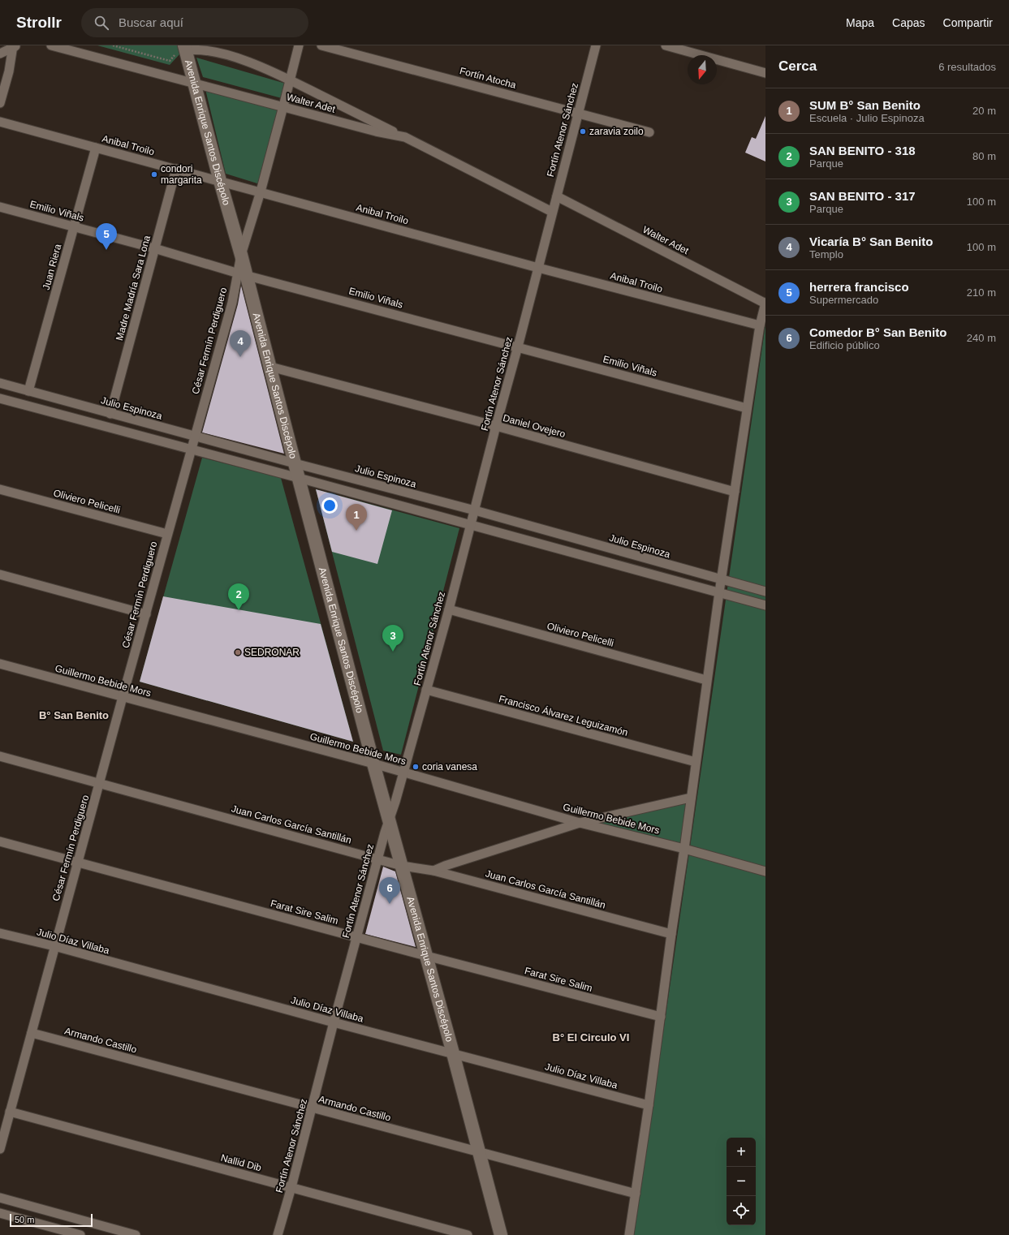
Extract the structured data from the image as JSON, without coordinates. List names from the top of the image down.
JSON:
{
  "streets": {
    "main road": ["Avenida Enrique Santos Discépolo"],
    "street": [
      "Fortín Atocha",
      "Walter Adet",
      "Fortín Atenor Sánchez",
      "Anibal Troilo",
      "Emilio Viñals",
      "Juan Riera",
      "Madre Madría Sara Lona",
      "César Fermín Perdiguero",
      "Julio Espinoza",
      "Daniel Ovejero",
      "Oliviero Pelicelli",
      "Guillermo Bebide Mors",
      "Francisco Álvarez Leguizamón",
      "Juan Carlos García Santillán",
      "Farat Sire Salim",
      "Julio Díaz Villaba",
      "Armando Castillo",
      "Nallid Dib"
    ]
  },
  "crossings": [
    ["Fortín Atocha", "Fortín Atenor Sánchez"],
    ["Walter Adet", "Fortín Atenor Sánchez"],
    ["Walter Adet", "Avenida Enrique Santos Discépolo"],
    ["Fortín Atenor Sánchez", "Avenida Enrique Santos Discépolo"],
    ["Fortín Atenor Sánchez", "Anibal Troilo"],
    ["Fortín Atenor Sánchez", "Emilio Viñals"],
    ["Fortín Atenor Sánchez", "Julio Espinoza"],
    ["Fortín Atenor Sánchez", "Daniel Ovejero"],
    ["Fortín Atenor Sánchez", "Oliviero Pelicelli"],
    ["Fortín Atenor Sánchez", "Guillermo Bebide Mors"],
    ["Fortín Atenor Sánchez", "Francisco Álvarez Leguizamón"],
    ["Fortín Atenor Sánchez", "Juan Carlos García Santillán"],
    ["Fortín Atenor Sánchez", "Farat Sire Salim"],
    ["Fortín Atenor Sánchez", "Julio Díaz Villaba"],
    ["Fortín Atenor Sánchez", "Armando Castillo"],
    ["Fortín Atenor Sánchez", "Nallid Dib"],
    ["Avenida Enrique Santos Discépolo", "Anibal Troilo"],
    ["Avenida Enrique Santos Discépolo", "Emilio Viñals"],
    ["Avenida Enrique Santos Discépolo", "César Fermín Perdiguero"],
    ["Avenida Enrique Santos Discépolo", "Julio Espinoza"],
    ["Avenida Enrique Santos Discépolo", "Daniel Ovejero"],
    ["Avenida Enrique Santos Discépolo", "Guillermo Bebide Mors"],
    ["Avenida Enrique Santos Discépolo", "Juan Carlos García Santillán"],
    ["Avenida Enrique Santos Discépolo", "Farat Sire Salim"],
    ["Avenida Enrique Santos Discépolo", "Julio Díaz Villaba"],
    ["Avenida Enrique Santos Discépolo", "Armando Castillo"],
    ["Anibal Troilo", "Juan Riera"],
    ["Anibal Troilo", "Madre Madría Sara Lona"],
    ["Emilio Viñals", "Juan Riera"],
    ["Emilio Viñals", "Madre Madría Sara Lona"],
    ["Emilio Viñals", "César Fermín Perdiguero"],
    ["Juan Riera", "Julio Espinoza"],
    ["Madre Madría Sara Lona", "Julio Espinoza"],
    ["César Fermín Perdiguero", "Julio Espinoza"],
    ["César Fermín Perdiguero", "Oliviero Pelicelli"],
    ["César Fermín Perdiguero", "Guillermo Bebide Mors"],
    ["César Fermín Perdiguero", "Juan Carlos García Santillán"],
    ["César Fermín Perdiguero", "Farat Sire Salim"],
    ["César Fermín Perdiguero", "Julio Díaz Villaba"],
    ["César Fermín Perdiguero", "Armando Castillo"],
    ["César Fermín Perdiguero", "Nallid Dib"]
  ],
  "districts": ["B° San Benito", "B° El Circulo VI"],
  "places": [
    "zaravia zoilo",
    "condori margarita",
    "SEDRONAR",
    "coria vanesa"
  ],
  "scale_bar": "50 m",
  "north": "bottom",
  "page": {
    "header": "Strollr",
    "search": "Buscar aquí",
    "nav": ["Mapa", "Capas", "Compartir"],
    "heading": ["Cerca", "6 resultados"],
    "list": [
      {
        "mark": "1",
        "name": "SUM B° San Benito",
        "note": "Escuela · Julio Espinoza",
        "value": "20 m"
      },
      {
        "mark": "2",
        "name": "SAN BENITO - 318",
        "note": "Parque",
        "value": "80 m"
      },
      {
        "mark": "3",
        "name": "SAN BENITO - 317",
        "note": "Parque",
        "value": "100 m"
      },
      {
        "mark": "4",
        "name": "Vicaría B° San Benito",
        "note": "Templo",
        "value": "100 m"
      },
      {
        "mark": "5",
        "name": "herrera francisco",
        "note": "Supermercado",
        "value": "210 m"
      },
      {
        "mark": "6",
        "name": "Comedor B° San Benito",
        "note": "Edificio público",
        "value": "240 m"
      }
    ],
    "pins": [
      "5",
      "4",
      "1",
      "2",
      "3",
      "6"
    ],
    "map_buttons": ["+", "−"],
    "scale": "50 m"
  }
}
